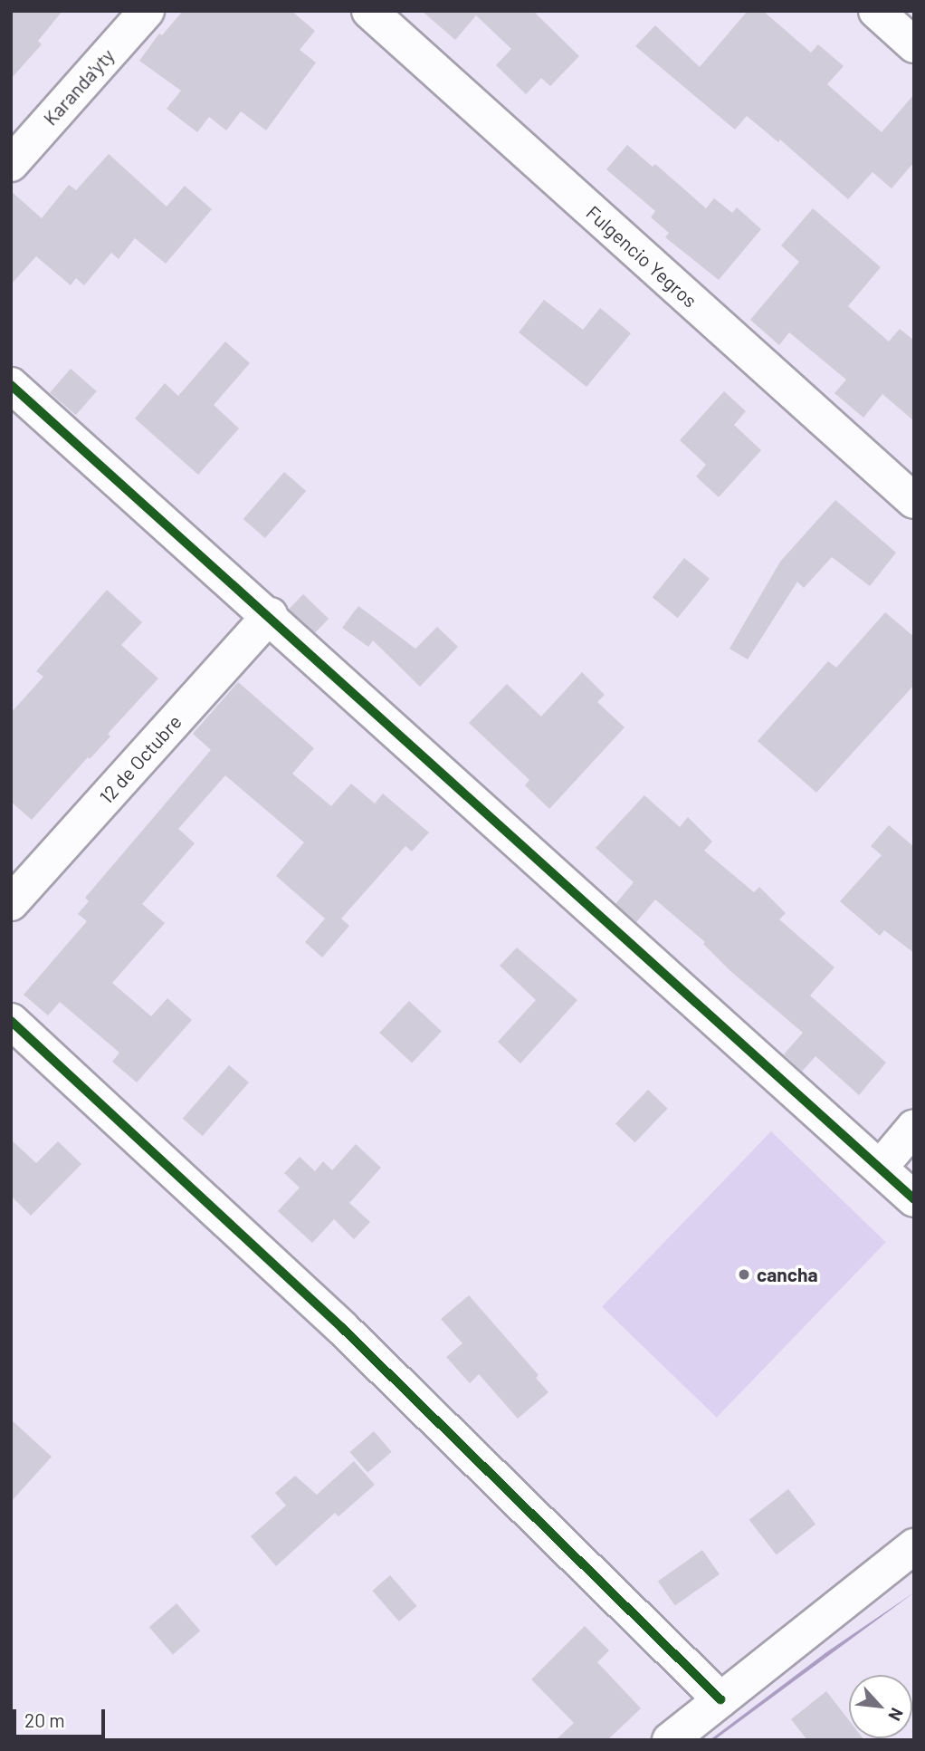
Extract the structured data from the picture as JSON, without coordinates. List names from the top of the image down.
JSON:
{
  "streets": {
    "street": ["Karanda'yty", "Fulgencio Yegros", "12 de Octubre"]
  },
  "places": ["cancha"],
  "scale_bar": "20 m",
  "north": "bottom right"
}
